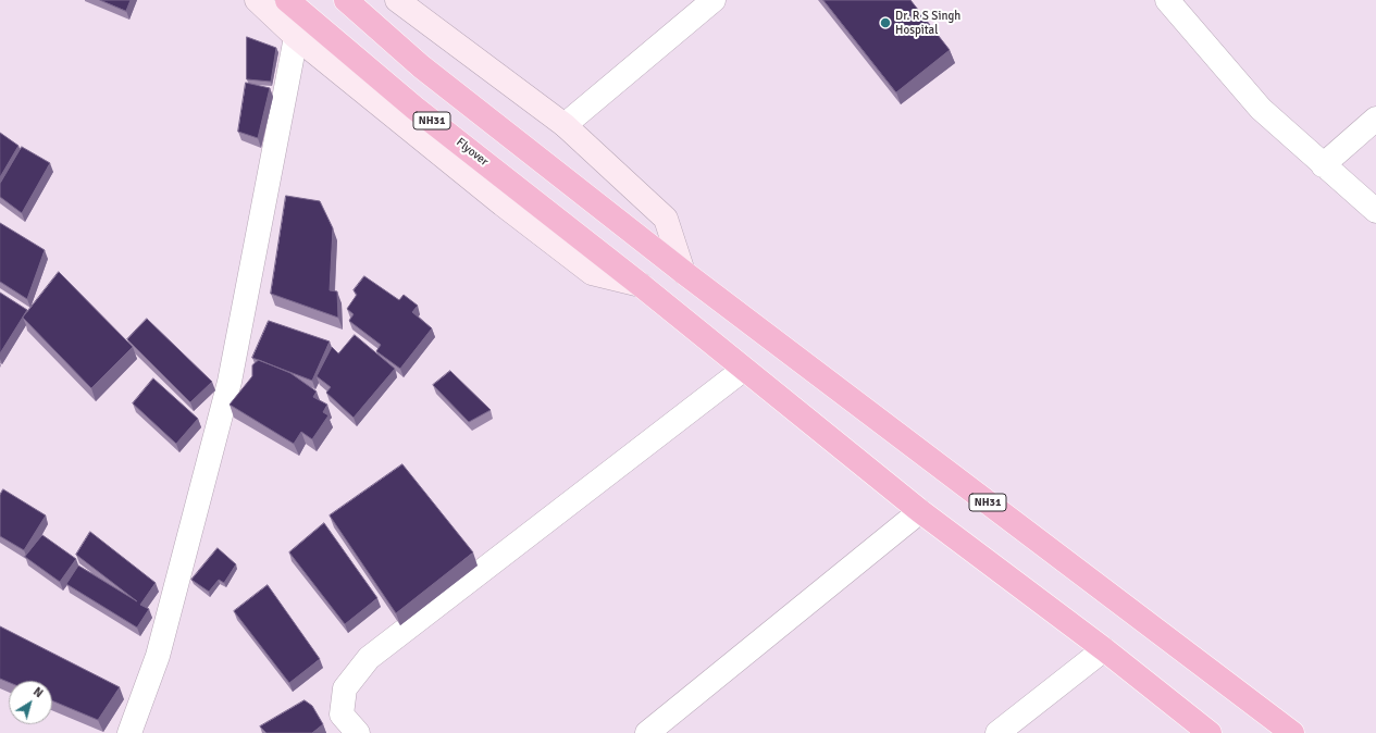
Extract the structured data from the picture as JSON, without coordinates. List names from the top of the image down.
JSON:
{
  "streets": {
    "highway": ["NH31", "Flyover"]
  },
  "crossings": [
    ["NH31", "Flyover"]
  ],
  "places": ["Dr. R S Singh Hospital"],
  "north": "top right"
}
